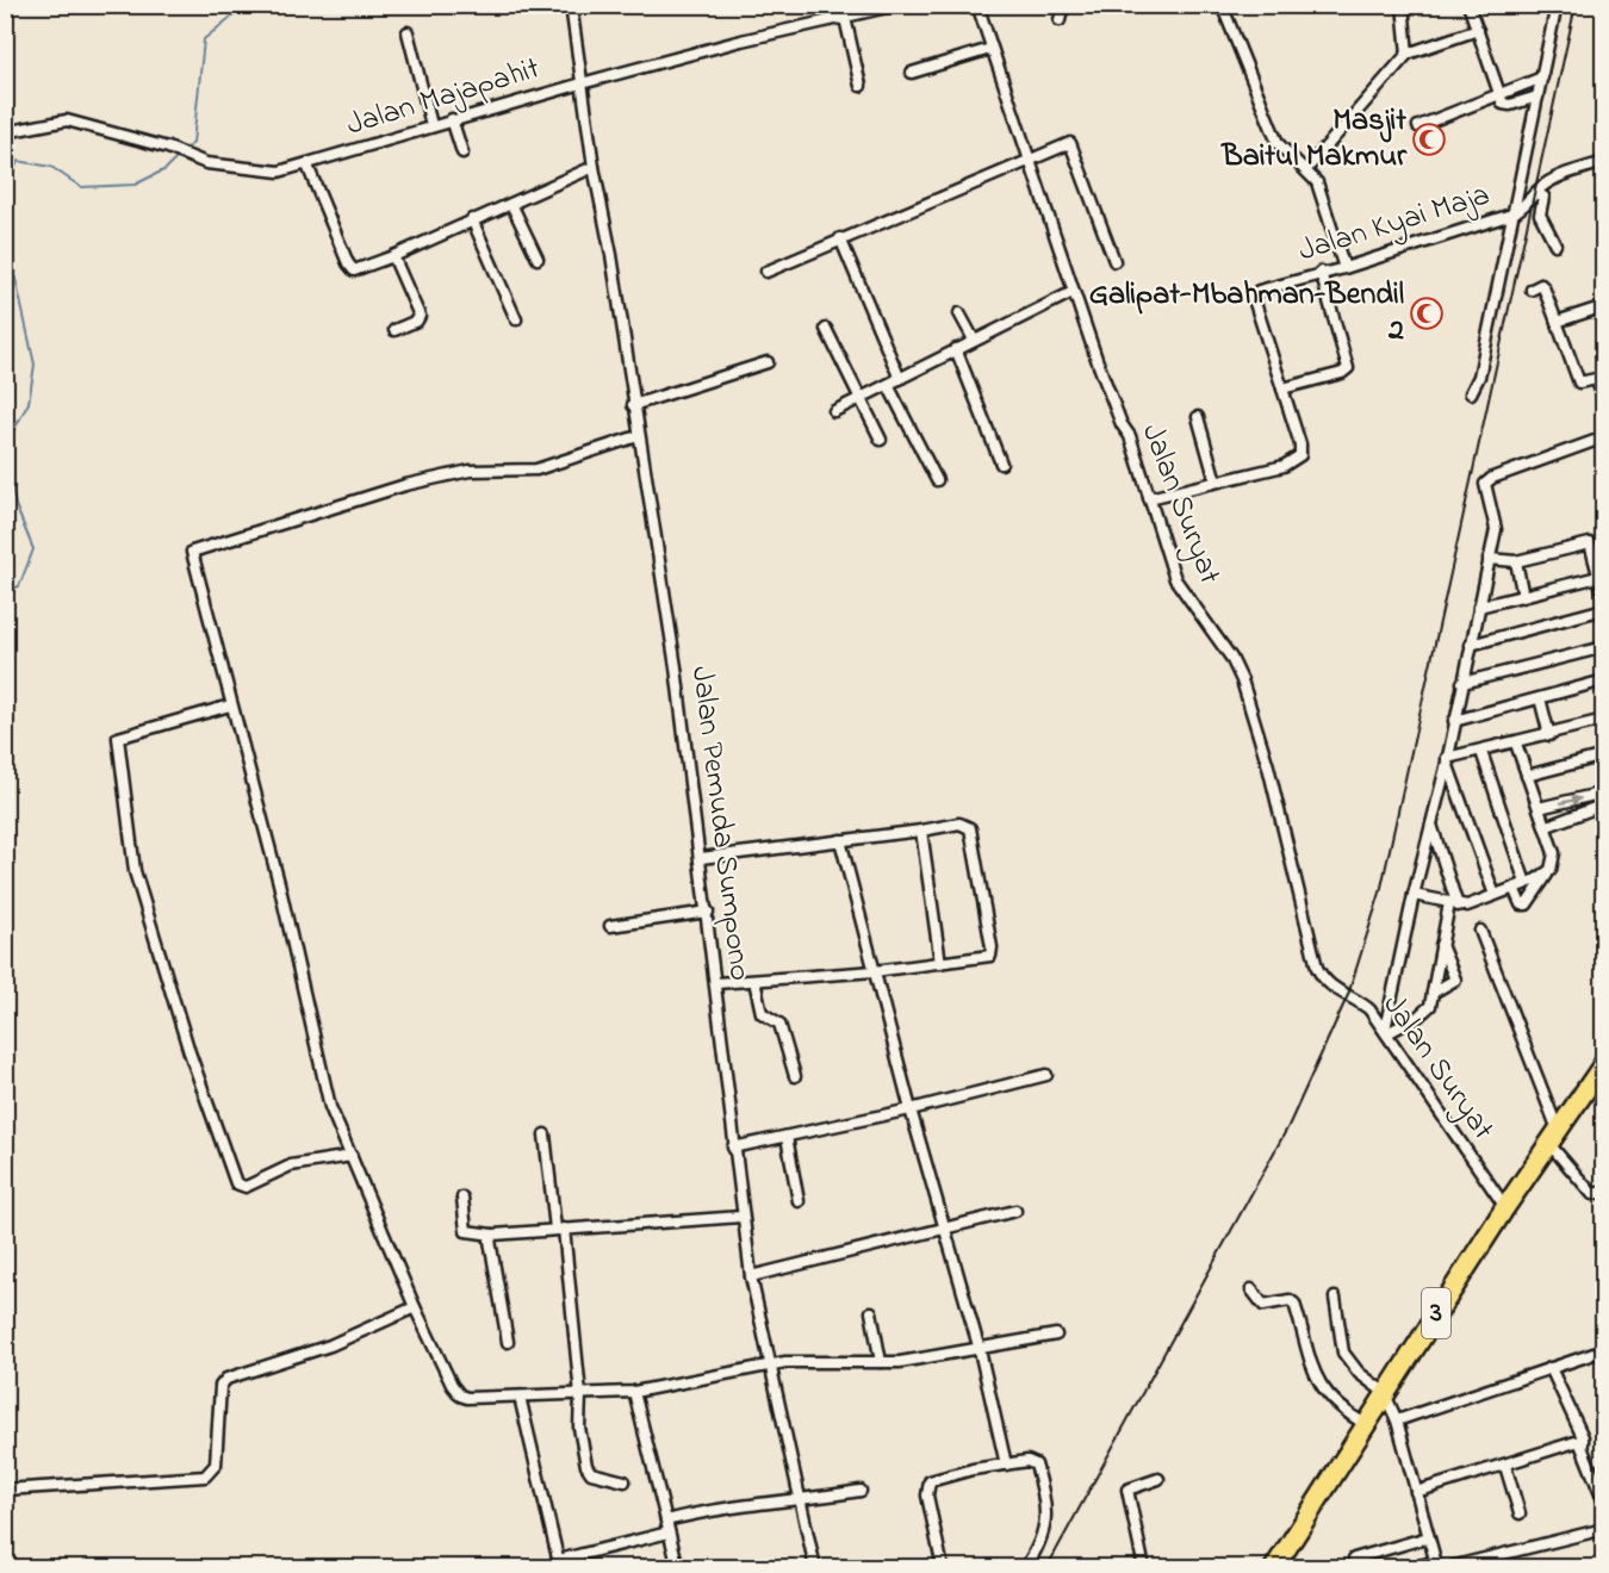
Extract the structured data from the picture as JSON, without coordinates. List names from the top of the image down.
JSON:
{
  "streets": {
    "highway": ["3"],
    "street": [
      "Jalan Majapahit",
      "Jalan Kyai Maja",
      "Jalan Suryat",
      "Jalan Pemuda Sumpono"
    ]
  },
  "crossings": [
    ["Jalan Majapahit", "Jalan Pemuda Sumpono"],
    ["Jalan Kyai Maja", "Jalan Suryat"],
    ["Jalan Suryat", "3"]
  ],
  "places": {
    "mosque": ["Masjit Baitul Makmur", "Galipat-Mbahman-Bendil 2"]
  }
}
